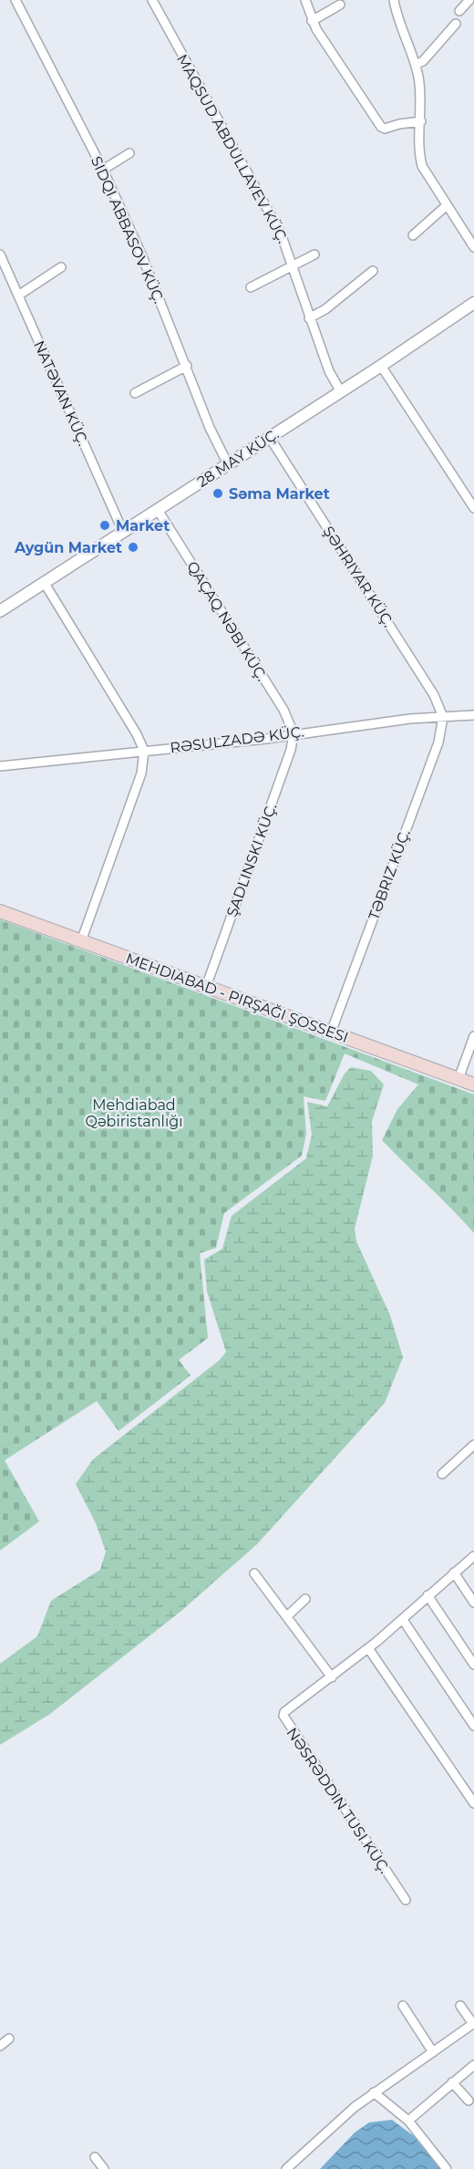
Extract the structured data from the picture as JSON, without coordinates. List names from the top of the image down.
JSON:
{
  "streets": {
    "street": [
      "MAQSUD ABDULLAYEV KÜÇ.",
      "SIDQI ABBASOV KÜÇ.",
      "NATƏVAN KÜÇ.",
      "28 MAY KÜÇ.",
      "ŞƏHRIYAR KÜÇ.",
      "QAÇAQ NƏBI KÜÇ.",
      "RƏSULZADƏ KÜÇ.",
      "ŞADLINSKI KÜÇ.",
      "TƏBRIZ KÜÇ.",
      "NƏSRƏDDIN TUSI KÜÇ."
    ]
  },
  "crossings": [
    ["MAQSUD ABDULLAYEV KÜÇ.", "28 MAY KÜÇ."],
    ["SIDQI ABBASOV KÜÇ.", "28 MAY KÜÇ."],
    ["NATƏVAN KÜÇ.", "28 MAY KÜÇ."],
    ["28 MAY KÜÇ.", "ŞƏHRIYAR KÜÇ."],
    ["28 MAY KÜÇ.", "QAÇAQ NƏBI KÜÇ."],
    ["ŞƏHRIYAR KÜÇ.", "RƏSULZADƏ KÜÇ."],
    ["ŞƏHRIYAR KÜÇ.", "TƏBRIZ KÜÇ."],
    ["QAÇAQ NƏBI KÜÇ.", "RƏSULZADƏ KÜÇ."],
    ["QAÇAQ NƏBI KÜÇ.", "ŞADLINSKI KÜÇ."],
    ["RƏSULZADƏ KÜÇ.", "ŞADLINSKI KÜÇ."],
    ["RƏSULZADƏ KÜÇ.", "TƏBRIZ KÜÇ."]
  ],
  "parks": ["Mehdiabad Qəbiristanlığı"],
  "places": ["Səma Market", "Market", "Aygün Market"]
}
